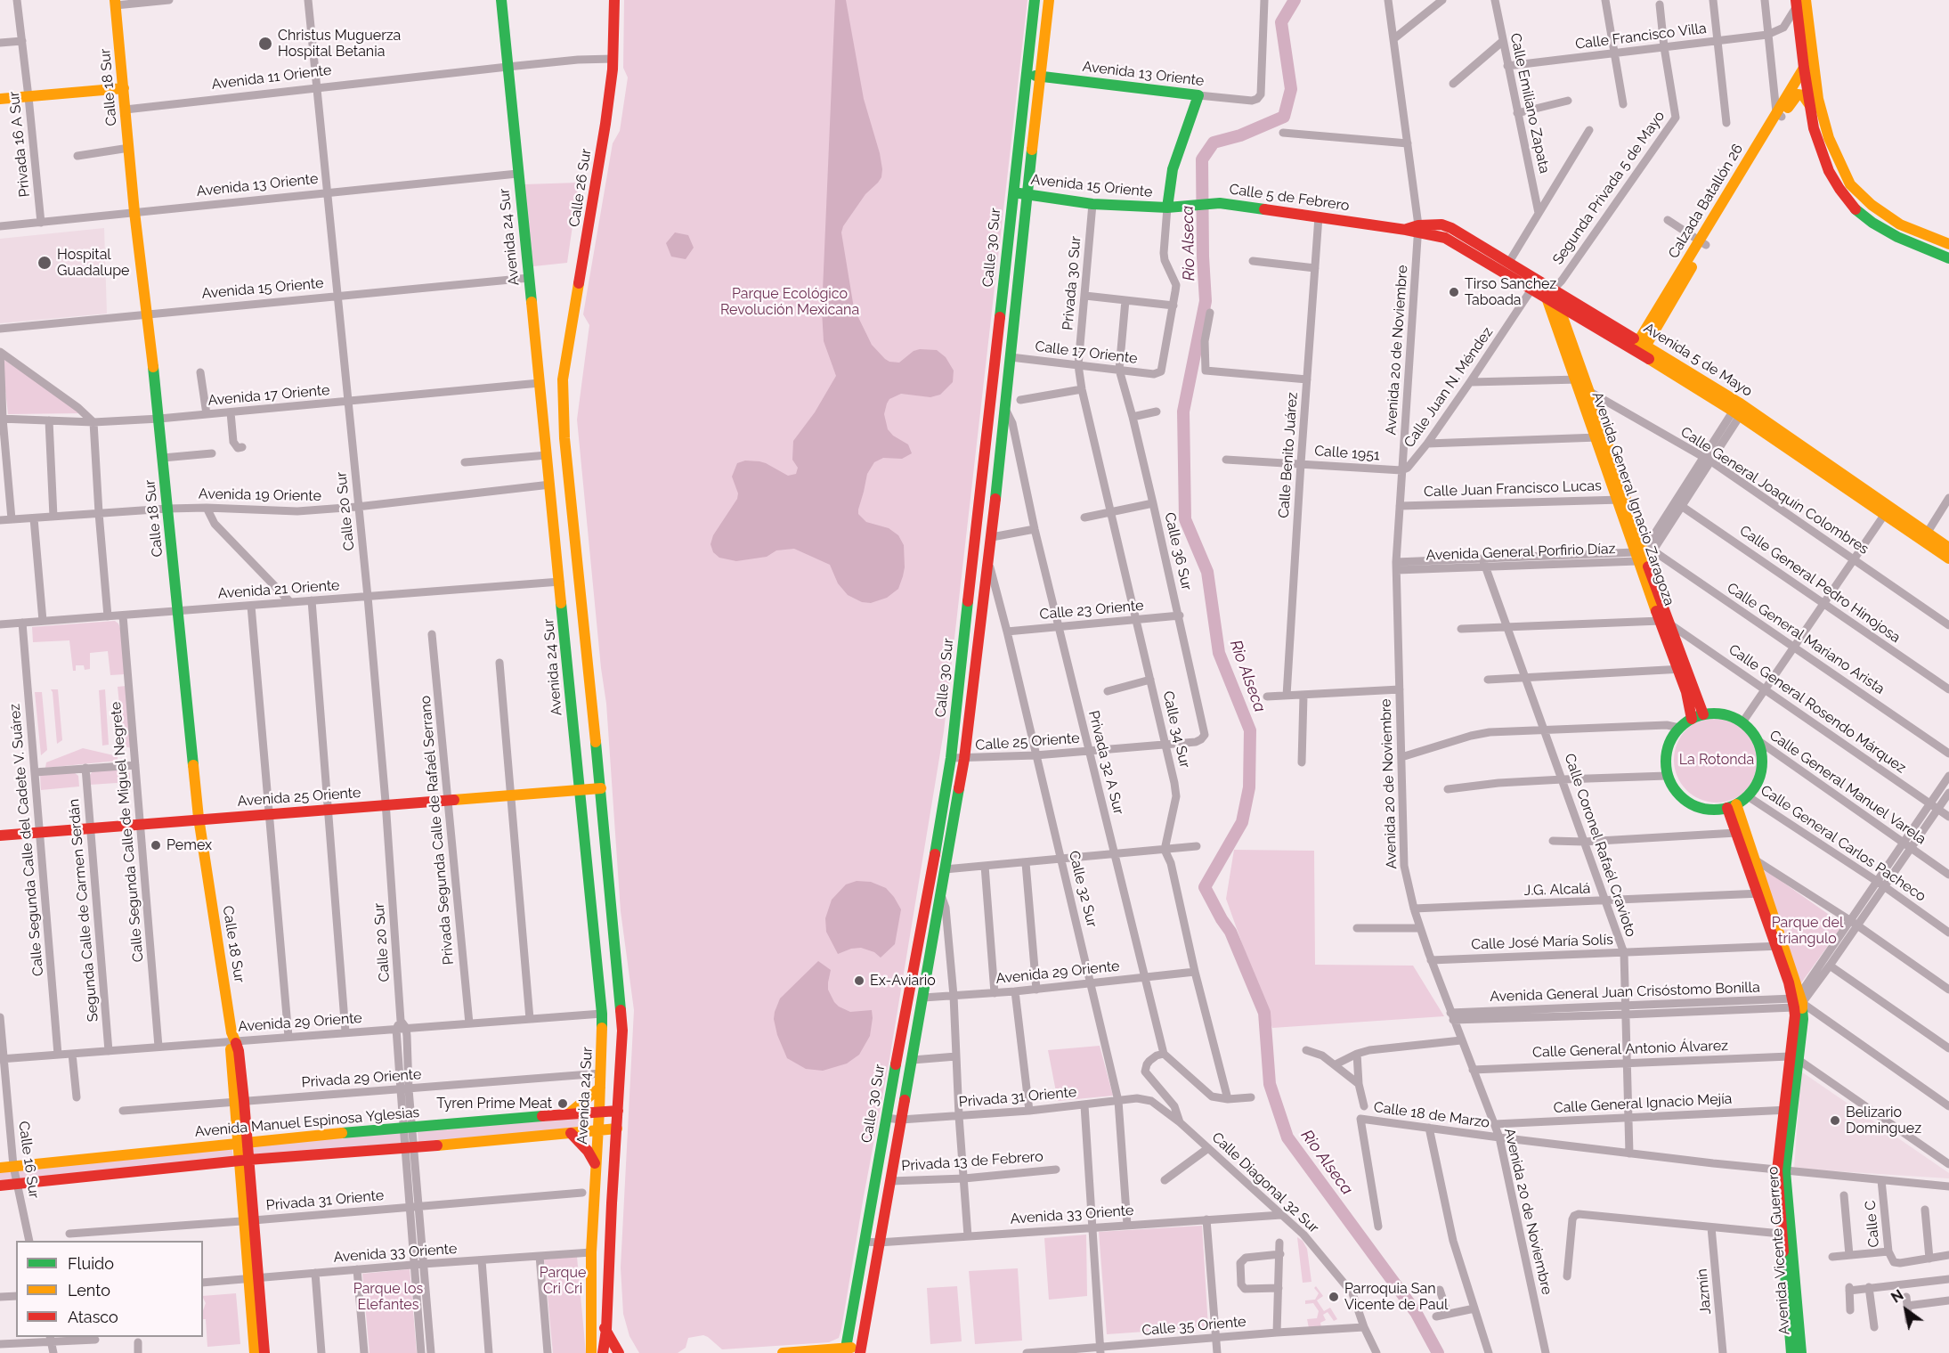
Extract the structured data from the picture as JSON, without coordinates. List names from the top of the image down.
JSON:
{
  "streets": {
    "main road": [
      "Avenida 13 Oriente",
      "Calle 18 Sur",
      "Avenida 15 Oriente",
      "Calle 26 Sur",
      "Calle 5 de Febrero",
      "Calzada Batallón 26",
      "Avenida 24 Sur",
      "Calle 30 Sur",
      "Avenida 5 de Mayo",
      "Avenida General Ignacio Zaragoza",
      "Avenida 25 Oriente",
      "Avenida Manuel Espinosa Yglesias",
      "Avenida Vicente Guerrero"
    ],
    "street": [
      "Calle Francisco Villa",
      "Avenida 11 Oriente",
      "Calle Emiliano Zapata",
      "Privada 16 A Sur",
      "Segunda Privada 5 de Mayo",
      "Privada 30 Sur",
      "Avenida 20 de Noviembre",
      "Calle 17 Oriente",
      "Calle Juan N. Méndez",
      "Avenida 17 Oriente",
      "Calle 1951",
      "Calle Benito Juárez",
      "Calle Juan Francisco Lucas",
      "Calle General Joaquín Colombres",
      "Avenida 19 Oriente",
      "Calle 20 Sur",
      "Calle 36 Sur",
      "Avenida General Porfirio Díaz",
      "Calle General Pedro Hinojosa",
      "Avenida 21 Oriente",
      "Calle 23 Oriente",
      "Calle General Mariano Arista",
      "Calle General Rosendo Márquez",
      "Calle 34 Sur",
      "Calle 25 Oriente",
      "Privada 32 A Sur",
      "Calle General Manuel Varela",
      "Privada Segunda Calle de Rafaél Serrano",
      "Calle Segunda Calle de Miguel Negrete",
      "Calle Segunda Calle del Cadete V. Suárez",
      "Calle General Carlos Pacheco",
      "Calle Coronel Rafaél Cravioto",
      "Calle 32 Sur",
      "J.G. Alcalá",
      "Segunda Calle de Carmen Serdán",
      "Calle José María Solís",
      "Avenida 29 Oriente",
      "Avenida General Juan Crisóstomo Bonilla",
      "Calle General Antonio Álvarez",
      "Privada 29 Oriente",
      "Privada 31 Oriente",
      "Calle General Ignacio Mejía",
      "Calle 18 de Marzo",
      "Calle 16 Sur",
      "Privada 13 de Febrero",
      "Calle Diagonal 32 Sur",
      "Avenida 33 Oriente",
      "Calle C",
      "Jazmín",
      "Calle 35 Oriente"
    ]
  },
  "crossings": [
    ["Calle Francisco Villa", "Calle Emiliano Zapata"],
    ["Calle Francisco Villa", "Segunda Privada 5 de Mayo"],
    ["Avenida 13 Oriente", "Calle 18 Sur"],
    ["Avenida 13 Oriente", "Privada 16 A Sur"],
    ["Avenida 13 Oriente", "Avenida 24 Sur"],
    ["Avenida 13 Oriente", "Calle 30 Sur"],
    ["Avenida 13 Oriente", "Calle 20 Sur"],
    ["Avenida 11 Oriente", "Calle 18 Sur"],
    ["Avenida 11 Oriente", "Calle 26 Sur"],
    ["Avenida 11 Oriente", "Avenida 24 Sur"],
    ["Avenida 11 Oriente", "Calle 20 Sur"],
    ["Calle 18 Sur", "Avenida 15 Oriente"],
    ["Calle 18 Sur", "Avenida 17 Oriente"],
    ["Calle 18 Sur", "Avenida 19 Oriente"],
    ["Calle 18 Sur", "Avenida 21 Oriente"],
    ["Calle 18 Sur", "Avenida 25 Oriente"],
    ["Calle 18 Sur", "Avenida 29 Oriente"],
    ["Calle 18 Sur", "Privada 29 Oriente"],
    ["Calle 18 Sur", "Privada 31 Oriente"],
    ["Calle 18 Sur", "Avenida Manuel Espinosa Yglesias"],
    ["Calle 18 Sur", "Avenida 33 Oriente"],
    ["Avenida 15 Oriente", "Calle 5 de Febrero"],
    ["Avenida 15 Oriente", "Avenida 24 Sur"],
    ["Avenida 15 Oriente", "Calle 30 Sur"],
    ["Avenida 15 Oriente", "Privada 30 Sur"],
    ["Avenida 15 Oriente", "Calle 20 Sur"],
    ["Calle 26 Sur", "Avenida 25 Oriente"],
    ["Segunda Privada 5 de Mayo", "Avenida 5 de Mayo"],
    ["Segunda Privada 5 de Mayo", "Avenida General Ignacio Zaragoza"],
    ["Calle 5 de Febrero", "Avenida 20 de Noviembre"],
    ["Calle 5 de Febrero", "Avenida 5 de Mayo"],
    ["Calle 5 de Febrero", "Calle Benito Juárez"],
    ["Calzada Batallón 26", "Avenida 5 de Mayo"],
    ["Avenida 24 Sur", "Avenida 17 Oriente"],
    ["Avenida 24 Sur", "Avenida 19 Oriente"],
    ["Avenida 24 Sur", "Avenida 21 Oriente"],
    ["Avenida 24 Sur", "Avenida 25 Oriente"],
    ["Avenida 24 Sur", "Avenida 29 Oriente"],
    ["Avenida 24 Sur", "Privada 29 Oriente"],
    ["Avenida 24 Sur", "Avenida Manuel Espinosa Yglesias"],
    ["Avenida 24 Sur", "Avenida 33 Oriente"],
    ["Calle 30 Sur", "Calle 17 Oriente"],
    ["Calle 30 Sur", "Calle 25 Oriente"],
    ["Calle 30 Sur", "Privada 32 A Sur"],
    ["Calle 30 Sur", "Calle 32 Sur"],
    ["Calle 30 Sur", "Avenida 29 Oriente"],
    ["Calle 30 Sur", "Privada 31 Oriente"],
    ["Calle 30 Sur", "Privada 13 de Febrero"],
    ["Calle 30 Sur", "Avenida 33 Oriente"],
    ["Privada 30 Sur", "Calle 17 Oriente"],
    ["Privada 30 Sur", "Calle 34 Sur"],
    ["Avenida 20 de Noviembre", "Avenida 5 de Mayo"],
    ["Avenida 20 de Noviembre", "Calle Juan N. Méndez"],
    ["Avenida 20 de Noviembre", "Calle 1951"],
    ["Avenida 20 de Noviembre", "Calle Juan Francisco Lucas"],
    ["Avenida 20 de Noviembre", "Avenida General Porfirio Díaz"],
    ["Avenida 20 de Noviembre", "J.G. Alcalá"],
    ["Avenida 20 de Noviembre", "Calle José María Solís"],
    ["Avenida 20 de Noviembre", "Avenida General Juan Crisóstomo Bonilla"],
    ["Avenida 20 de Noviembre", "Calle General Antonio Álvarez"],
    ["Avenida 20 de Noviembre", "Calle General Ignacio Mejía"],
    ["Avenida 20 de Noviembre", "Calle 18 de Marzo"],
    ["Calle 17 Oriente", "Calle 36 Sur"],
    ["Calle 17 Oriente", "Calle 34 Sur"],
    ["Avenida 5 de Mayo", "Calle Juan N. Méndez"],
    ["Avenida 5 de Mayo", "Avenida General Ignacio Zaragoza"],
    ["Calle Juan N. Méndez", "Calle 1951"],
    ["Avenida 17 Oriente", "Calle 20 Sur"],
    ["Calle 1951", "Calle Benito Juárez"],
    ["Calle Juan Francisco Lucas", "Avenida General Ignacio Zaragoza"],
    ["Calle General Joaquín Colombres", "Avenida General Ignacio Zaragoza"],
    ["Avenida 19 Oriente", "Calle 20 Sur"],
    ["Avenida General Ignacio Zaragoza", "Avenida General Porfirio Díaz"],
    ["Avenida General Ignacio Zaragoza", "Calle General Mariano Arista"],
    ["Avenida General Ignacio Zaragoza", "Calle General Rosendo Márquez"],
    ["Avenida General Ignacio Zaragoza", "Calle General Manuel Varela"],
    ["Avenida General Ignacio Zaragoza", "Calle General Carlos Pacheco"],
    ["Avenida General Ignacio Zaragoza", "Avenida Vicente Guerrero"],
    ["Calle 20 Sur", "Avenida 21 Oriente"],
    ["Calle 20 Sur", "Avenida 25 Oriente"],
    ["Calle 20 Sur", "Avenida 29 Oriente"],
    ["Calle 20 Sur", "Privada 29 Oriente"],
    ["Calle 20 Sur", "Privada 31 Oriente"],
    ["Calle 20 Sur", "Avenida Manuel Espinosa Yglesias"],
    ["Calle 20 Sur", "Avenida 33 Oriente"],
    ["Calle 36 Sur", "Calle 23 Oriente"],
    ["Calle 36 Sur", "Calle 25 Oriente"],
    ["Avenida General Porfirio Díaz", "Calle General Mariano Arista"],
    ["Avenida General Porfirio Díaz", "Calle Coronel Rafaél Cravioto"],
    ["Avenida 21 Oriente", "Calle Segunda Calle de Miguel Negrete"],
    ["Avenida 21 Oriente", "Calle Segunda Calle del Cadete V. Suárez"],
    ["Calle 23 Oriente", "Calle 34 Sur"],
    ["Calle 23 Oriente", "Privada 32 A Sur"],
    ["Calle 23 Oriente", "Calle 32 Sur"],
    ["Calle 34 Sur", "Calle 25 Oriente"],
    ["Calle 25 Oriente", "Privada 32 A Sur"],
    ["Calle 25 Oriente", "Calle 32 Sur"],
    ["Privada 32 A Sur", "Avenida 29 Oriente"],
    ["Calle General Manuel Varela", "Calle General Carlos Pacheco"],
    ["Calle General Manuel Varela", "Avenida Vicente Guerrero"],
    ["Avenida 25 Oriente", "Privada Segunda Calle de Rafaél Serrano"],
    ["Avenida 25 Oriente", "Calle Segunda Calle de Miguel Negrete"],
    ["Avenida 25 Oriente", "Calle Segunda Calle del Cadete V. Suárez"],
    ["Avenida 25 Oriente", "Segunda Calle de Carmen Serdán"],
    ["Privada Segunda Calle de Rafaél Serrano", "Avenida 29 Oriente"],
    ["Calle Segunda Calle de Miguel Negrete", "Avenida 29 Oriente"],
    ["Calle Segunda Calle del Cadete V. Suárez", "Avenida 29 Oriente"],
    ["Calle General Carlos Pacheco", "Avenida Vicente Guerrero"],
    ["Calle Coronel Rafaél Cravioto", "J.G. Alcalá"],
    ["Calle Coronel Rafaél Cravioto", "Calle José María Solís"],
    ["Calle Coronel Rafaél Cravioto", "Avenida General Juan Crisóstomo Bonilla"],
    ["Calle Coronel Rafaél Cravioto", "Calle General Antonio Álvarez"],
    ["Calle Coronel Rafaél Cravioto", "Calle General Ignacio Mejía"],
    ["Calle Coronel Rafaél Cravioto", "Calle 18 de Marzo"],
    ["Calle 32 Sur", "Avenida 29 Oriente"],
    ["Calle 32 Sur", "Privada 31 Oriente"],
    ["Calle 32 Sur", "Avenida 33 Oriente"],
    ["J.G. Alcalá", "Avenida Vicente Guerrero"],
    ["Segunda Calle de Carmen Serdán", "Avenida 29 Oriente"],
    ["Calle José María Solís", "Avenida Vicente Guerrero"],
    ["Avenida 29 Oriente", "Calle 16 Sur"],
    ["Avenida General Juan Crisóstomo Bonilla", "Avenida Vicente Guerrero"],
    ["Calle General Antonio Álvarez", "Avenida Vicente Guerrero"],
    ["Privada 31 Oriente", "Calle Diagonal 32 Sur"],
    ["Calle General Ignacio Mejía", "Avenida Vicente Guerrero"],
    ["Calle 18 de Marzo", "Calle C"],
    ["Calle 18 de Marzo", "Avenida Vicente Guerrero"],
    ["Avenida Manuel Espinosa Yglesias", "Calle 16 Sur"],
    ["Calle Diagonal 32 Sur", "Avenida 33 Oriente"],
    ["Calle Diagonal 32 Sur", "Calle 35 Oriente"]
  ],
  "water": ["Rio Alseca"],
  "parks": [
    "Parque Ecológico Revolución Mexicana",
    "La Rotonda",
    "Parque del triangulo",
    "Parque Cri Cri",
    "Parque los Elefantes"
  ],
  "places": [
    "Christus Muguerza Hospital Betania",
    "Hospital Guadalupe",
    "Tirso Sanchez Taboada",
    "Pemex",
    "Ex-Aviario",
    "Tyren Prime Meat",
    "Belizario Dominguez",
    "Parroquia San Vicente de Paul"
  ],
  "legend": ["Fluido", "Lento", "Atasco"],
  "north": "top left"
}
